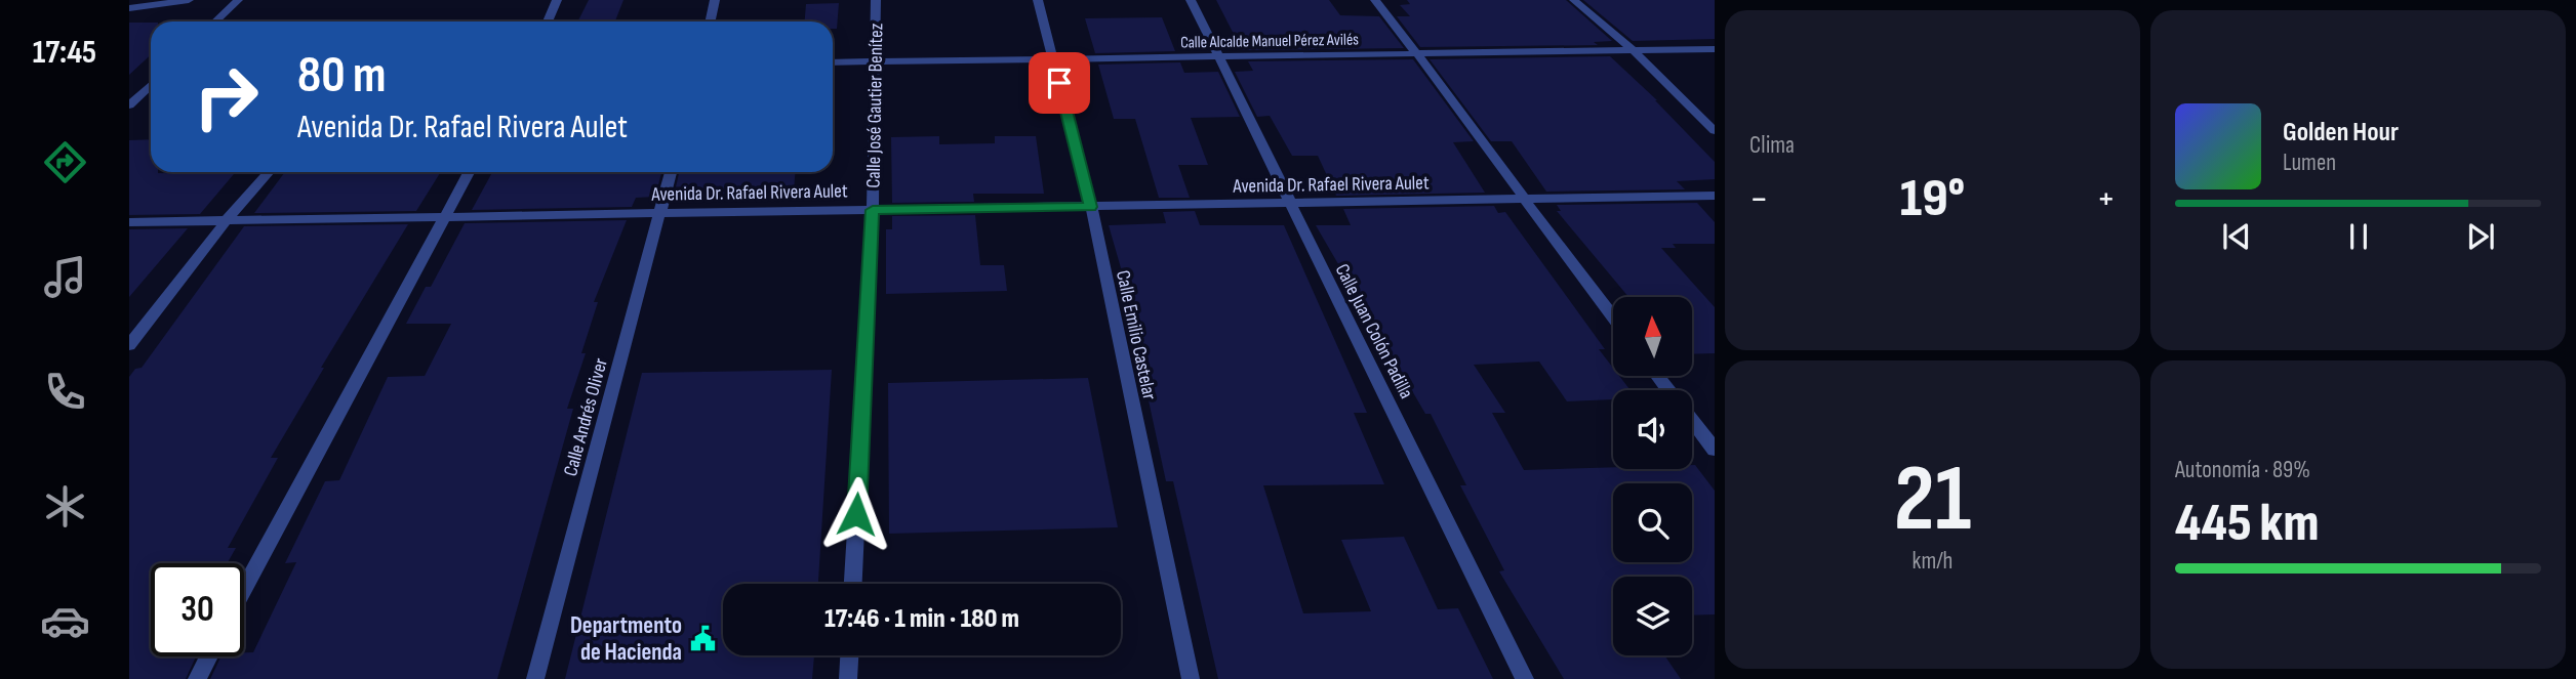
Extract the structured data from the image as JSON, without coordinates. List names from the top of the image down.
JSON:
{
  "streets": {
    "street": [
      "Calle Alcalde Manuel Pérez Avilés",
      "Calle José Gautier Benítez",
      "Avenida Dr. Rafael Rivera Aulet",
      "Calle Juan Colón Padilla",
      "Calle Emilio Castelar",
      "Calle Andrés Oliver"
    ]
  },
  "crossings": [
    ["Calle Alcalde Manuel Pérez Avilés", "Calle José Gautier Benítez"],
    ["Calle Alcalde Manuel Pérez Avilés", "Calle Juan Colón Padilla"],
    ["Calle Alcalde Manuel Pérez Avilés", "Calle Emilio Castelar"],
    ["Calle José Gautier Benítez", "Avenida Dr. Rafael Rivera Aulet"],
    ["Avenida Dr. Rafael Rivera Aulet", "Calle Juan Colón Padilla"],
    ["Avenida Dr. Rafael Rivera Aulet", "Calle Emilio Castelar"],
    ["Avenida Dr. Rafael Rivera Aulet", "Calle Andrés Oliver"]
  ],
  "places": {
    "public building": ["Departmento de Hacienda"]
  },
  "north": "top",
  "page": {
    "tabs": "17:45",
    "tile": [
      "Clima",
      ["21", "km/h"],
      ["Autonomía · 89%", "445 km"]
    ],
    "turn": ["80 m", "Avenida Dr. Rafael Rivera Aulet"],
    "song": ["Golden Hour", "Lumen"],
    "heat": ["−", "19°", "+"],
    "limit": "30",
    "trip": "17:46 · 1 min · 180 m"
  }
}
